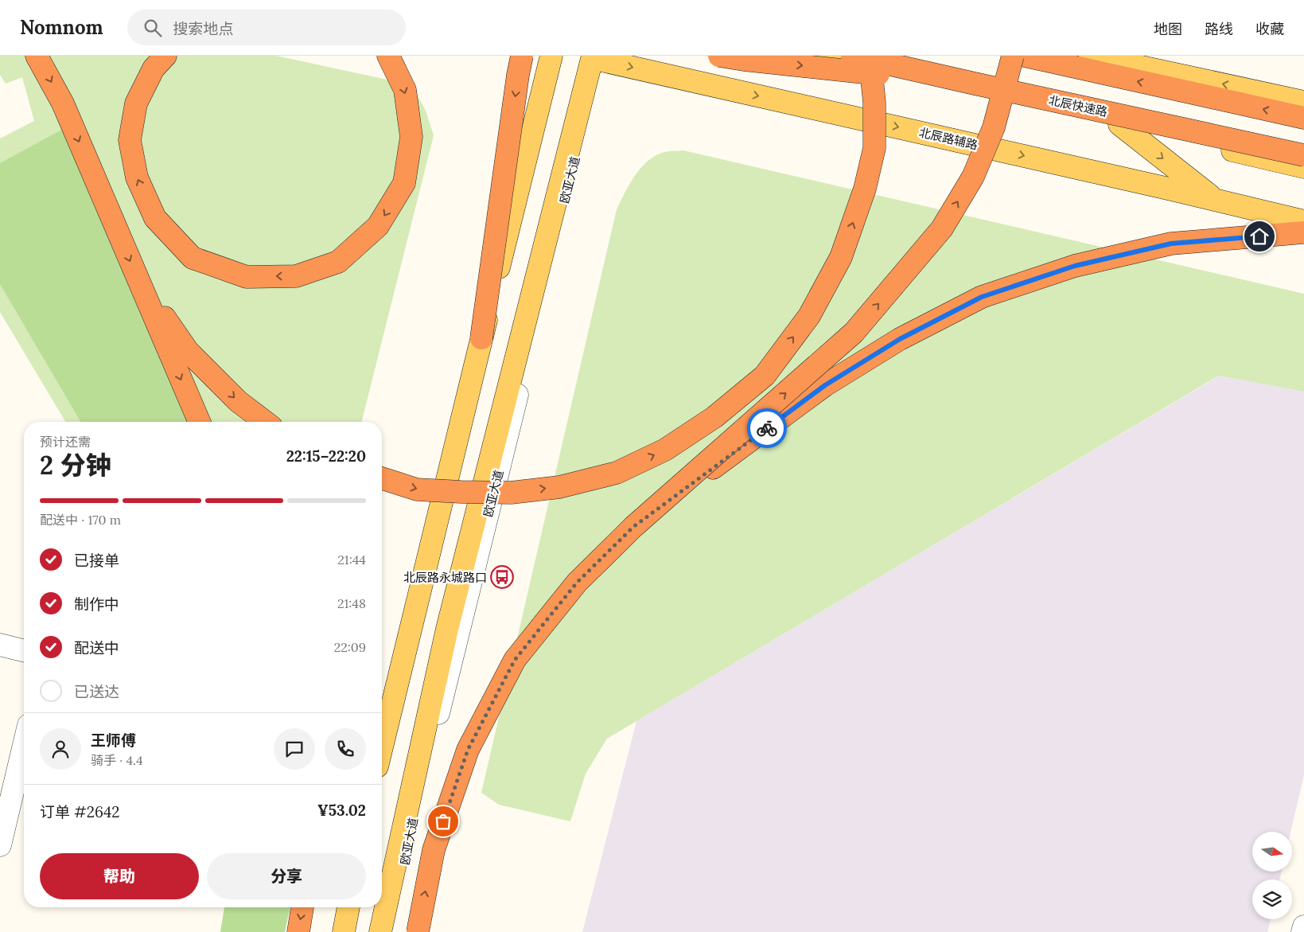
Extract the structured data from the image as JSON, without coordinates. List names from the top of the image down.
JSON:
{
  "streets": {
    "highway": ["北辰快速路"],
    "main road": ["北辰路辅路"],
    "street": ["欧亚大道"]
  },
  "crossings": [
    ["北辰路辅路", "欧亚大道"]
  ],
  "places": {
    "bus stop": ["北辰路永城路口"]
  },
  "north": "right",
  "page": {
    "header": "Nomnom",
    "search": "搜索地点",
    "nav": ["地图", "路线", "收藏"],
    "heading": ["2 分钟", "预计还需", "22:15–22:20"],
    "panel": [
      "王师傅",
      "骑手 · 4.4",
      "订单 #2642",
      "¥53.02"
    ],
    "bar": "配送中 · 170 m",
    "list": [
      ["已接单", "21:44"],
      ["制作中", "21:48"],
      ["配送中", "22:09"],
      "已送达"
    ],
    "buttons": ["帮助", "分享"]
  }
}
